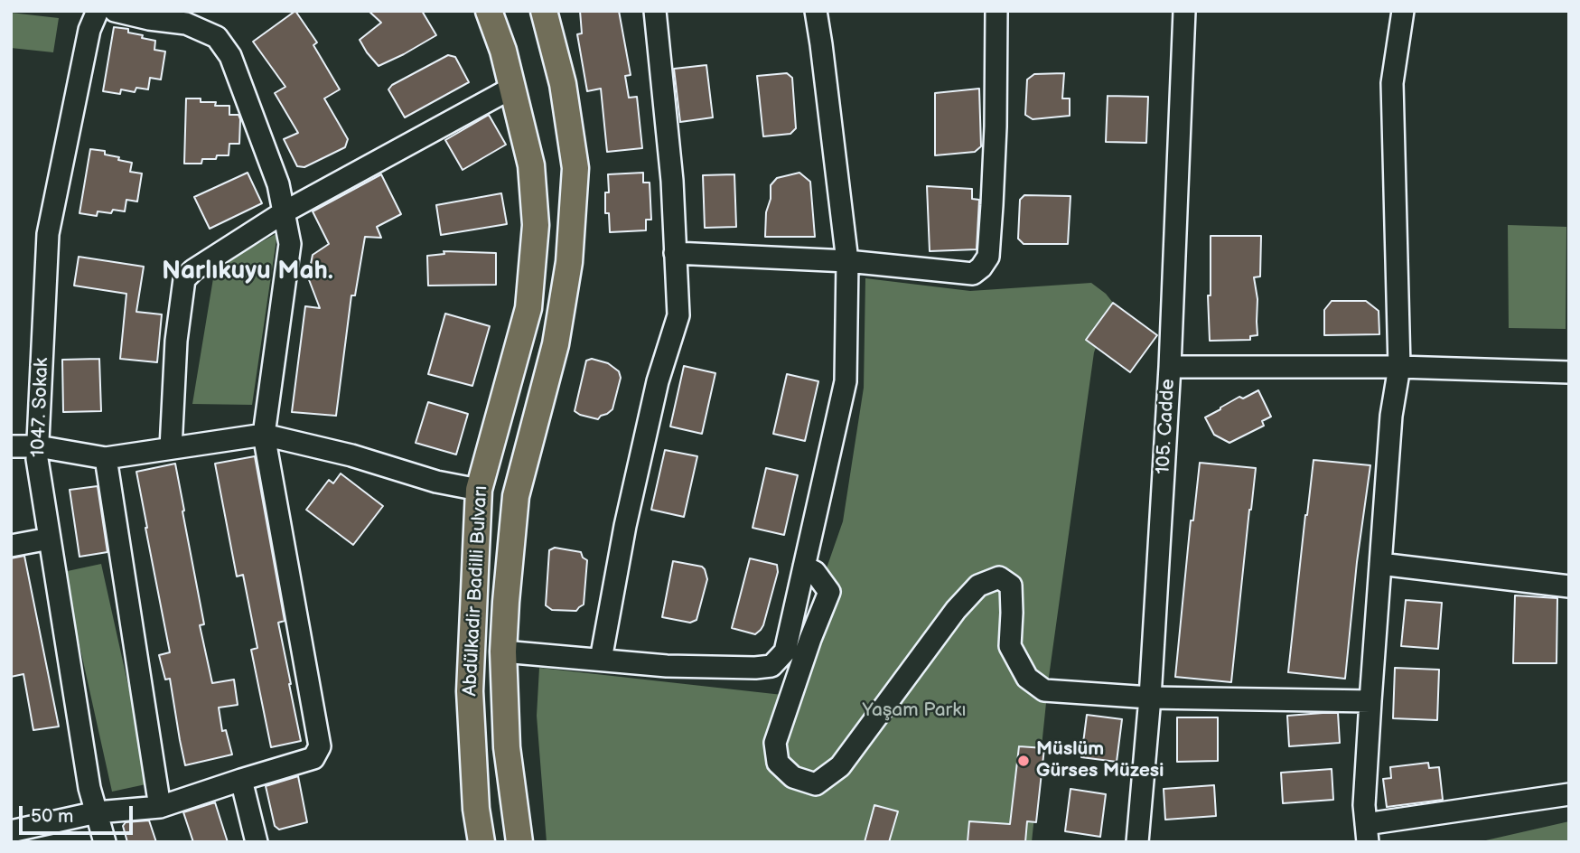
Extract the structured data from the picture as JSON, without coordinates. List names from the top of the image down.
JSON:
{
  "streets": {
    "main road": ["Abdülkadir Badilli Bulvarı"],
    "street": ["1047. Sokak", "105. Cadde"]
  },
  "districts": ["Narlıkuyu Mah."],
  "parks": ["Yaşam Parkı"],
  "places": ["Müslüm Gürses Müzesi"],
  "scale_bar": "50 m"
}
